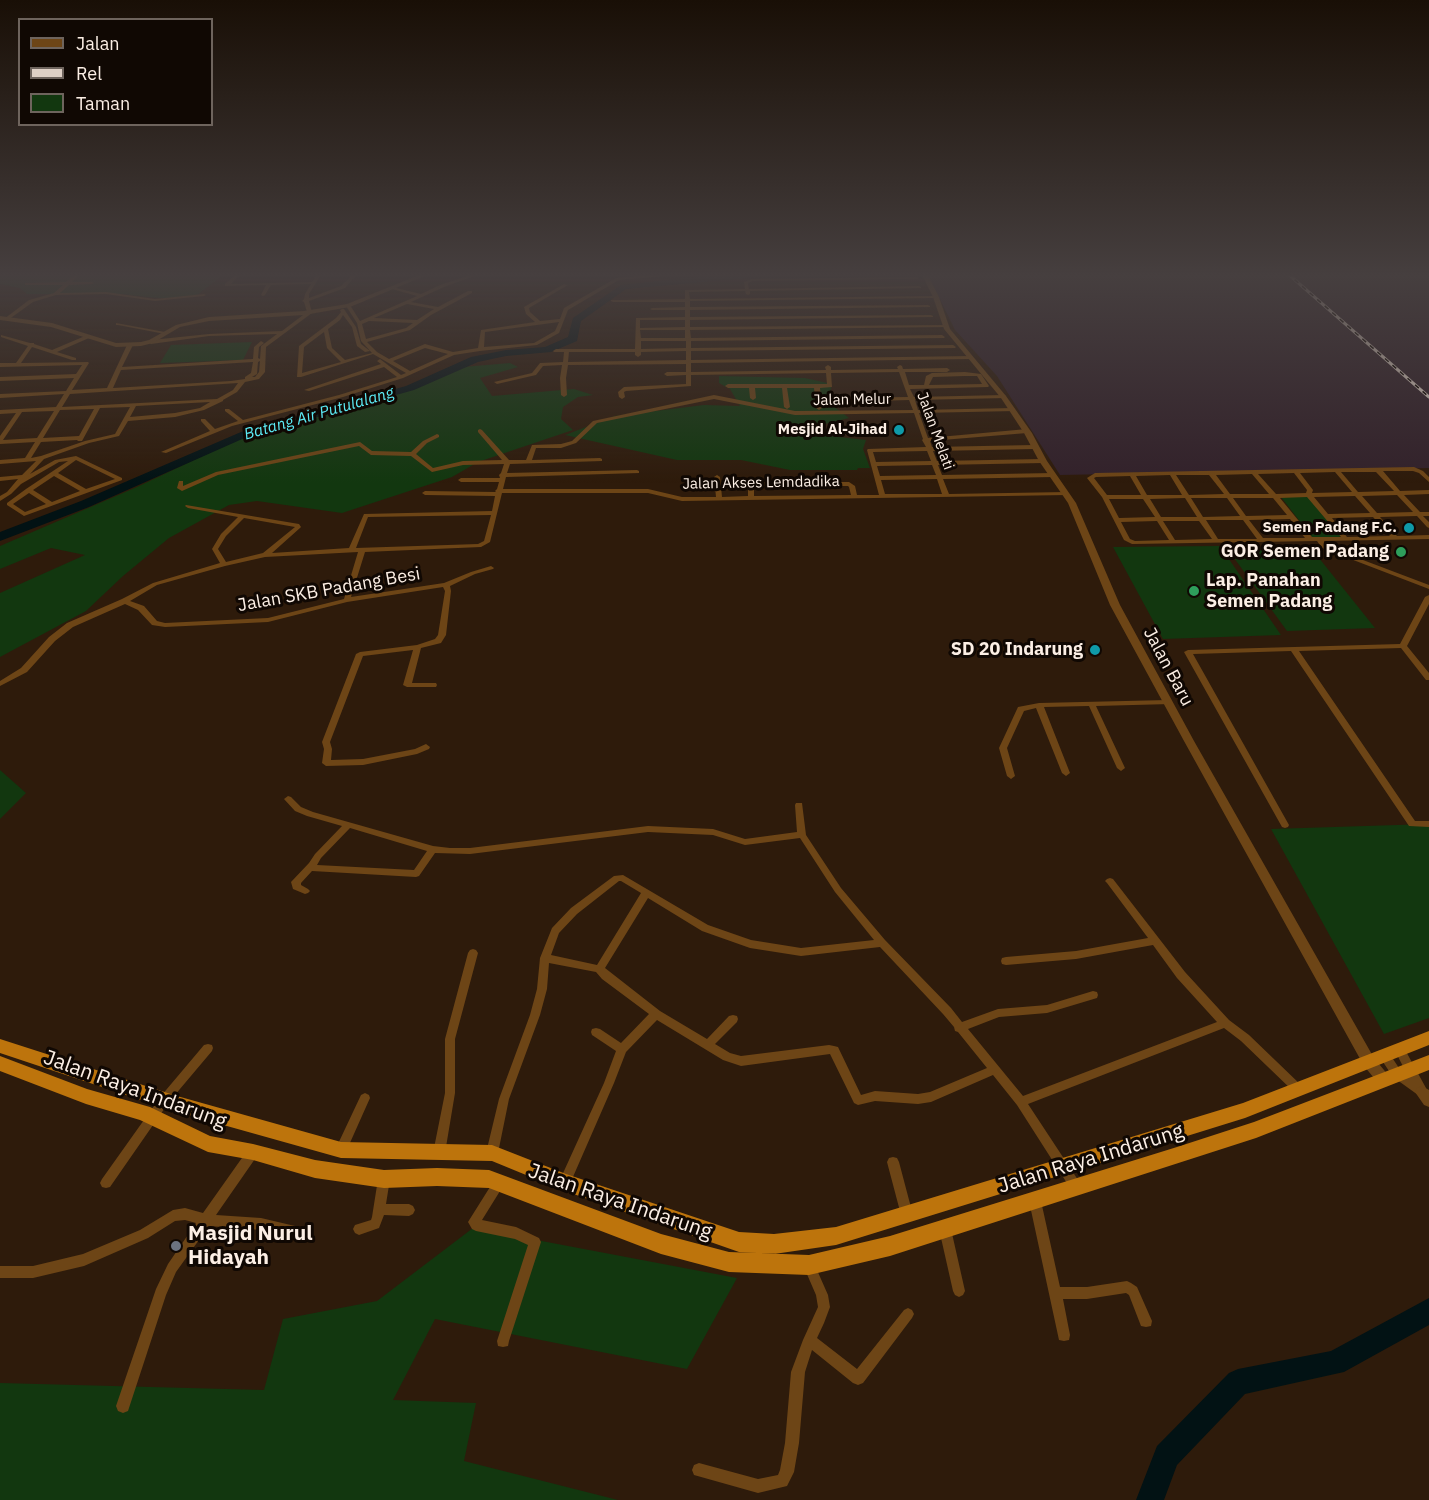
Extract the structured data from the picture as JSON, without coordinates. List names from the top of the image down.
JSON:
{
  "streets": {
    "highway": ["Jalan Raya Indarung"],
    "street": [
      "Jalan Melur",
      "Jalan Melati",
      "Jalan Akses Lemdadika",
      "Jalan SKB Padang Besi",
      "Jalan Baru"
    ]
  },
  "crossings": [
    ["Jalan Melur", "Jalan Melati"],
    ["Jalan Melur", "Jalan Baru"],
    ["Jalan Melati", "Jalan Akses Lemdadika"],
    ["Jalan Akses Lemdadika", "Jalan Baru"],
    ["Jalan Baru", "Jalan Raya Indarung"]
  ],
  "water": ["Batang Air Putulalang"],
  "places": [
    "Mesjid Al-Jihad",
    "Semen Padang F.C.",
    "GOR Semen Padang",
    "Lap. Panahan Semen Padang",
    "SD 20 Indarung",
    "Masjid Nurul Hidayah"
  ],
  "legend": ["Jalan", "Rel", "Taman"]
}
